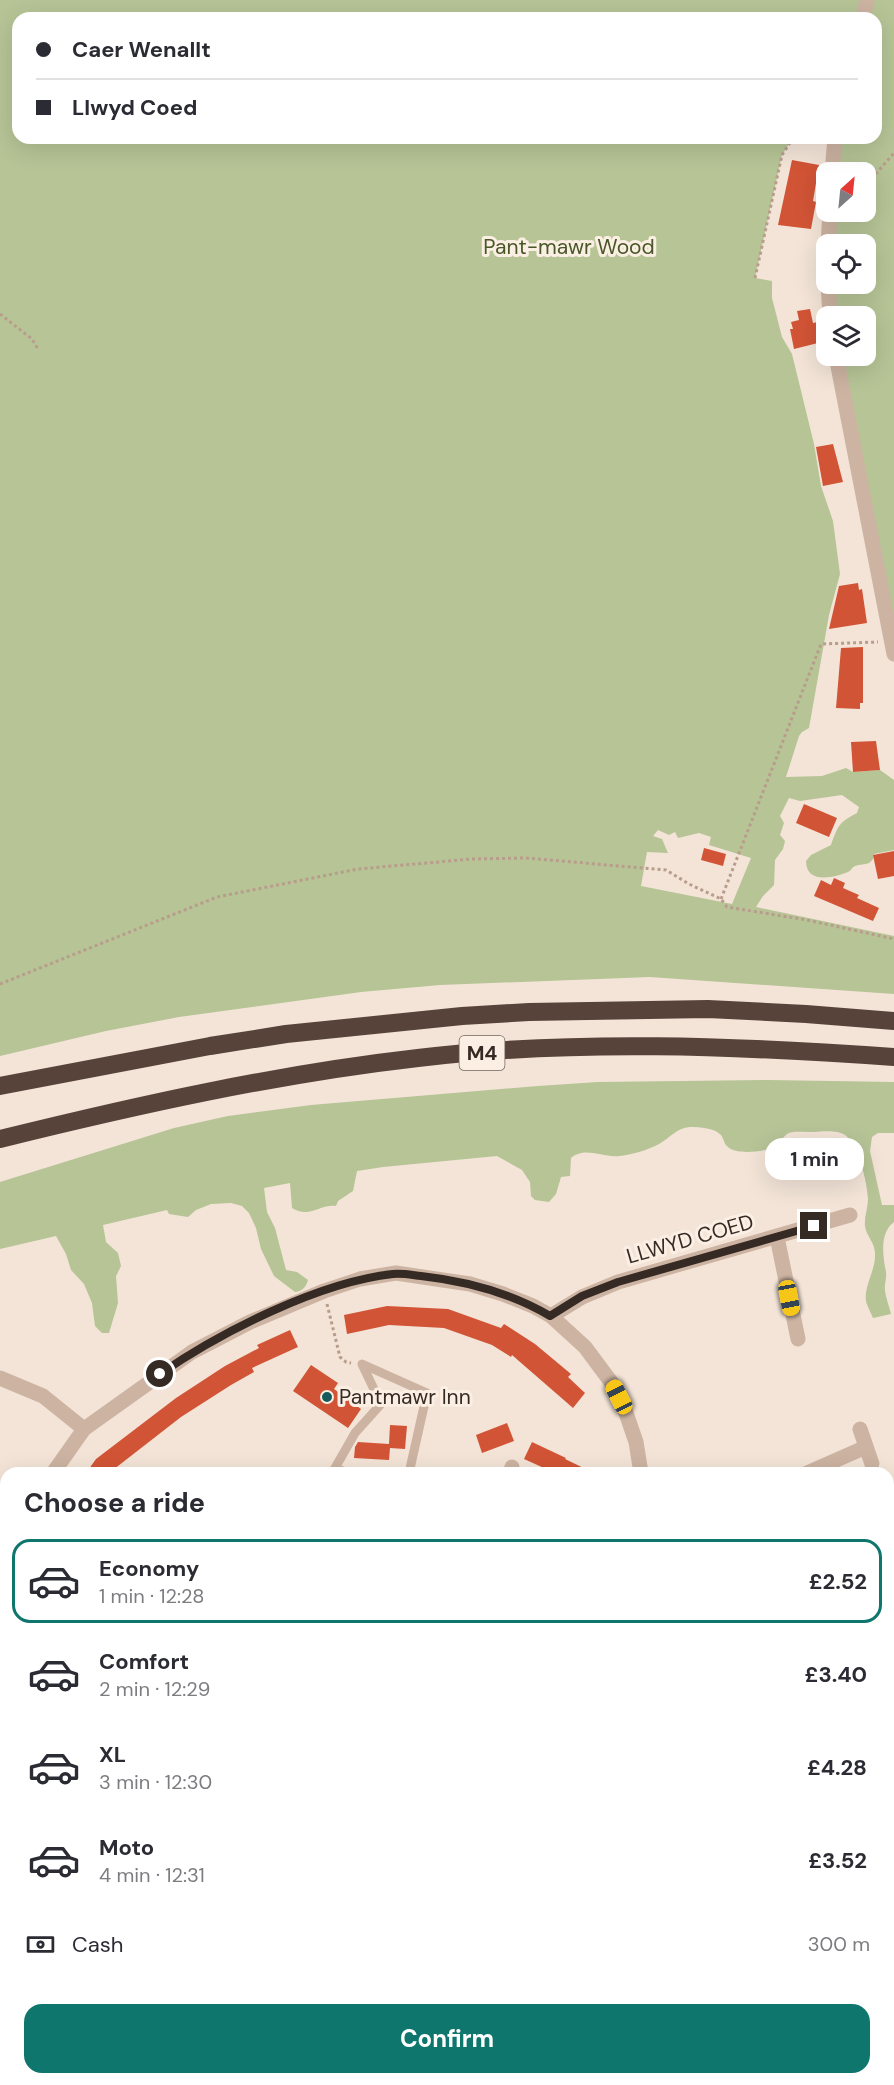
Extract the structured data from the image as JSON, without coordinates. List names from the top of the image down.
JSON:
{
  "streets": {
    "highway": ["M4"],
    "street": ["LLWYD COED"]
  },
  "parks": ["Pant-mawr Wood"],
  "places": ["Pantmawr Inn"],
  "north": "top right",
  "page": {
    "banner": ["Caer Wenallt", "Llwyd Coed"],
    "bubble": "1 min",
    "heading": "Choose a ride",
    "list": [
      {
        "name": "Economy",
        "note": "1 min · 12:28",
        "value": "£2.52"
      },
      {
        "name": "Comfort",
        "note": "2 min · 12:29",
        "value": "£3.40"
      },
      {
        "name": "XL",
        "note": "3 min · 12:30",
        "value": "£4.28"
      },
      {
        "name": "Moto",
        "note": "4 min · 12:31",
        "value": "£3.52"
      }
    ],
    "pay": ["Cash", "300 m"],
    "buttons": "Confirm"
  }
}
